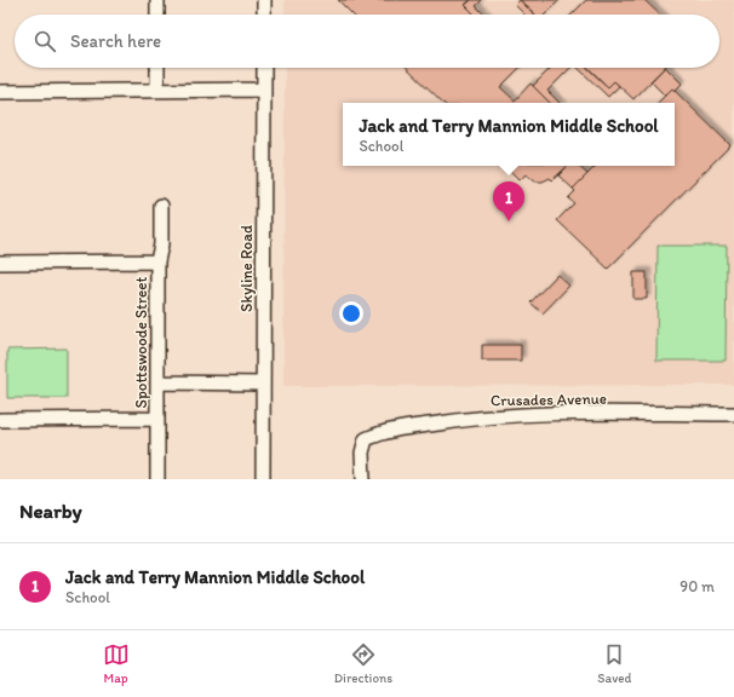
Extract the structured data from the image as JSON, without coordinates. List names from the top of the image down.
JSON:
{
  "streets": {
    "street": ["Skyline Road", "Spottswoode Street", "Crusades Avenue"]
  },
  "page": {
    "search": "Search here",
    "popup": ["Jack and Terry Mannion Middle School", "School"],
    "pins": "1",
    "heading": "Nearby",
    "list": [
      {
        "mark": "1",
        "name": "Jack and Terry Mannion Middle School",
        "note": "School",
        "value": "90 m"
      }
    ],
    "nav": ["Map", "Directions", "Saved"]
  }
}
